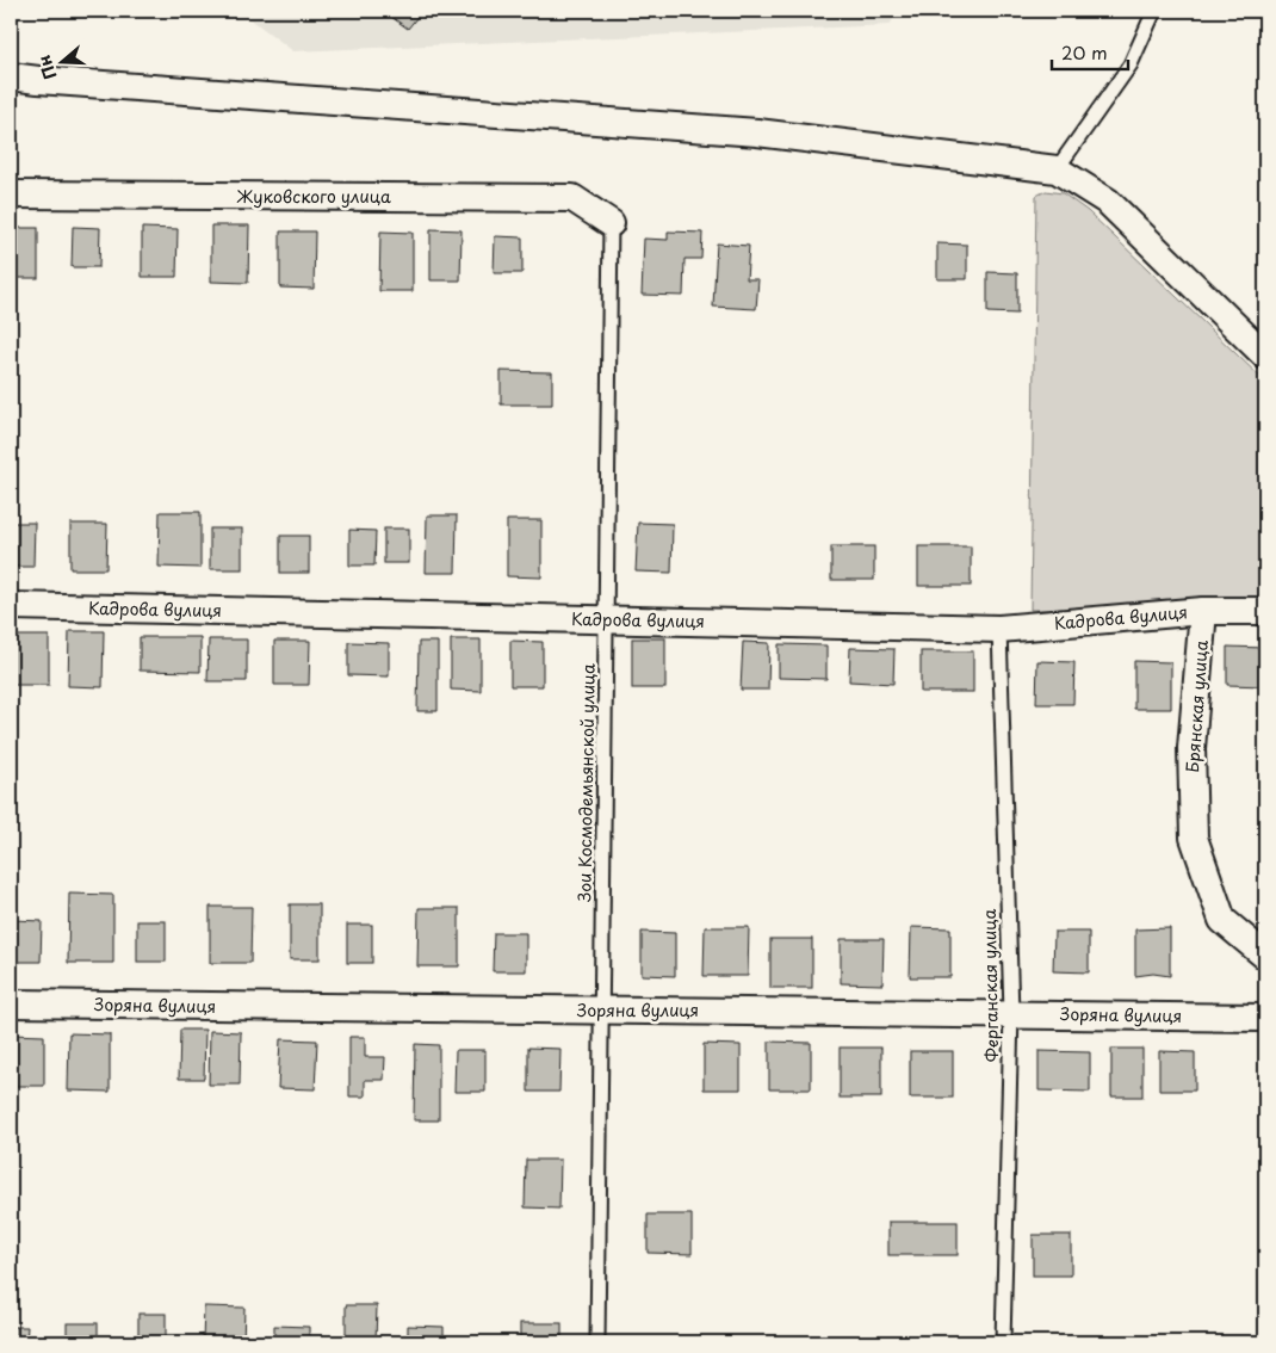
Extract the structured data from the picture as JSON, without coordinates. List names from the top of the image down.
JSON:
{
  "streets": {
    "street": [
      "Жуковского улица",
      "Кадрова вулиця",
      "Брянская улица",
      "Зоряна вулиця"
    ],
    "lane": ["Зои Космодемьянской улица", "Ферганская улица"]
  },
  "crossings": [
    ["Жуковского улица", "Зои Космодемьянской улица"],
    ["Кадрова вулиця", "Брянская улица"],
    ["Кадрова вулиця", "Зои Космодемьянской улица"],
    ["Кадрова вулиця", "Ферганская улица"],
    ["Зои Космодемьянской улица", "Зоряна вулиця"],
    ["Ферганская улица", "Зоряна вулиця"]
  ],
  "scale_bar": "20 m",
  "north": "left"
}
